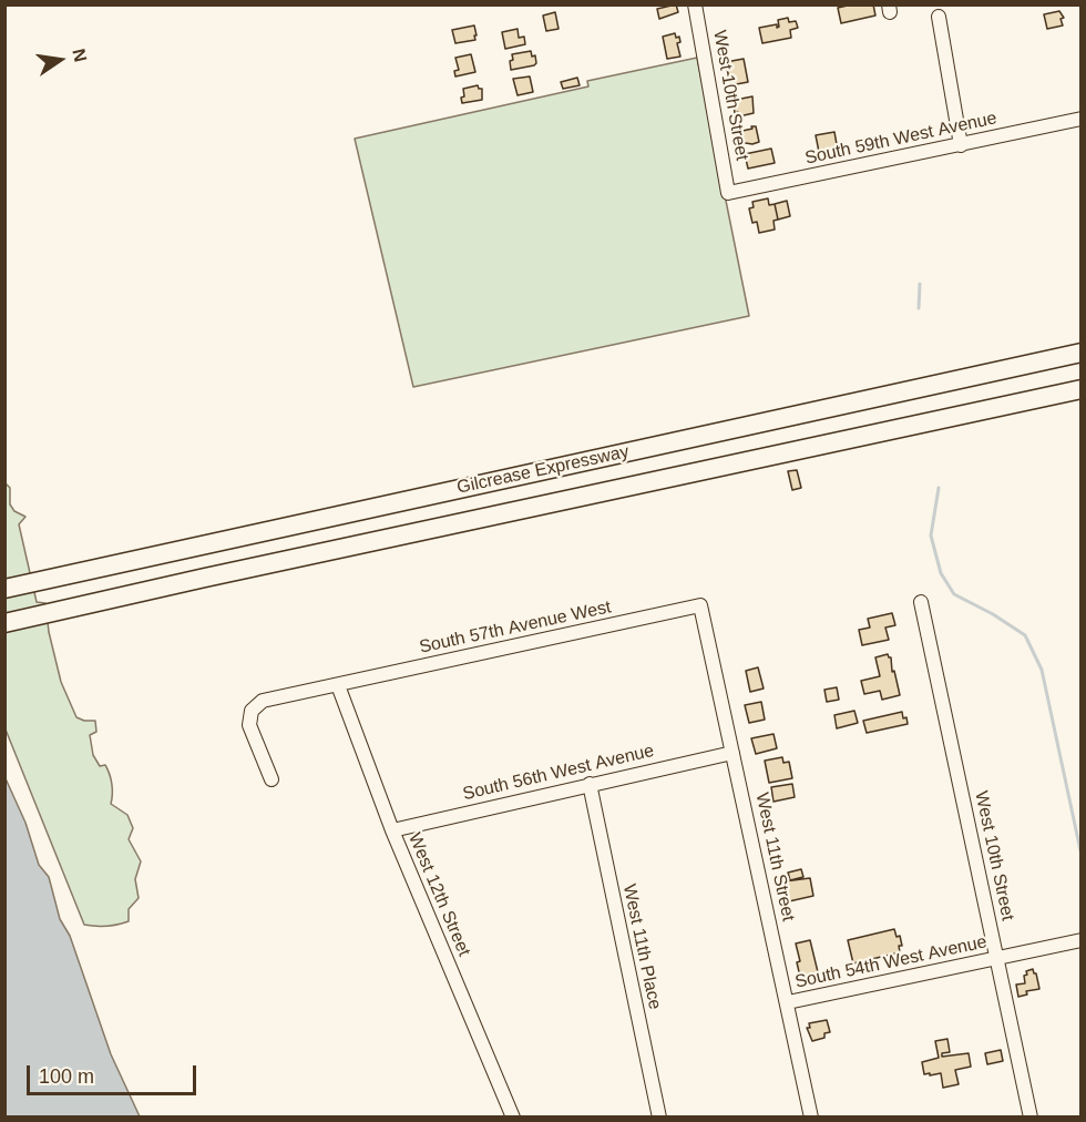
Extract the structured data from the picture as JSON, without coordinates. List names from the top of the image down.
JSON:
{
  "streets": {
    "highway": ["Gilcrease Expressway"],
    "street": [
      "West 10th Street",
      "South 59th West Avenue",
      "South 57th Avenue West",
      "South 56th West Avenue",
      "West 11th Street",
      "West 12th Street",
      "West 11th Place",
      "South 54th West Avenue"
    ]
  },
  "crossings": [
    ["West 10th Street", "South 59th West Avenue"],
    ["West 10th Street", "South 54th West Avenue"],
    ["South 57th Avenue West", "West 11th Street"],
    ["South 57th Avenue West", "West 12th Street"],
    ["South 56th West Avenue", "West 11th Street"],
    ["South 56th West Avenue", "West 12th Street"],
    ["South 56th West Avenue", "West 11th Place"],
    ["West 11th Street", "South 54th West Avenue"]
  ],
  "scale_bar": "100 m",
  "north": "right"
}
